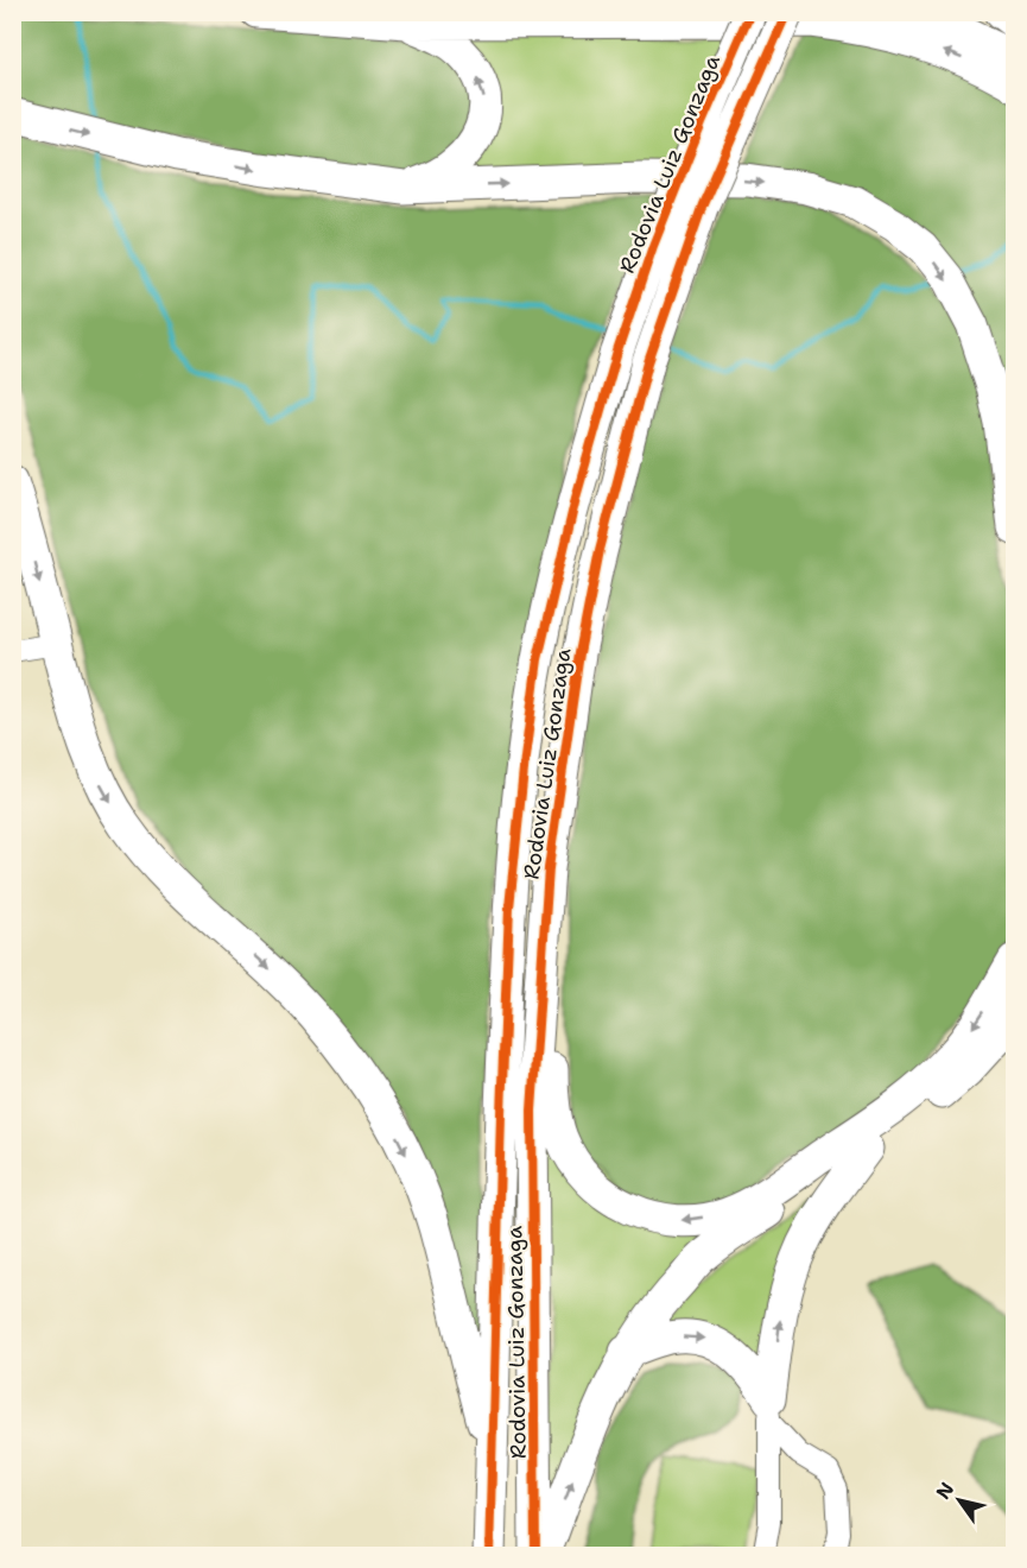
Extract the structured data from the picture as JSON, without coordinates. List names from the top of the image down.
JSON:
{
  "streets": {
    "highway": ["Rodovia Luiz Gonzaga"]
  },
  "north": "top left"
}
